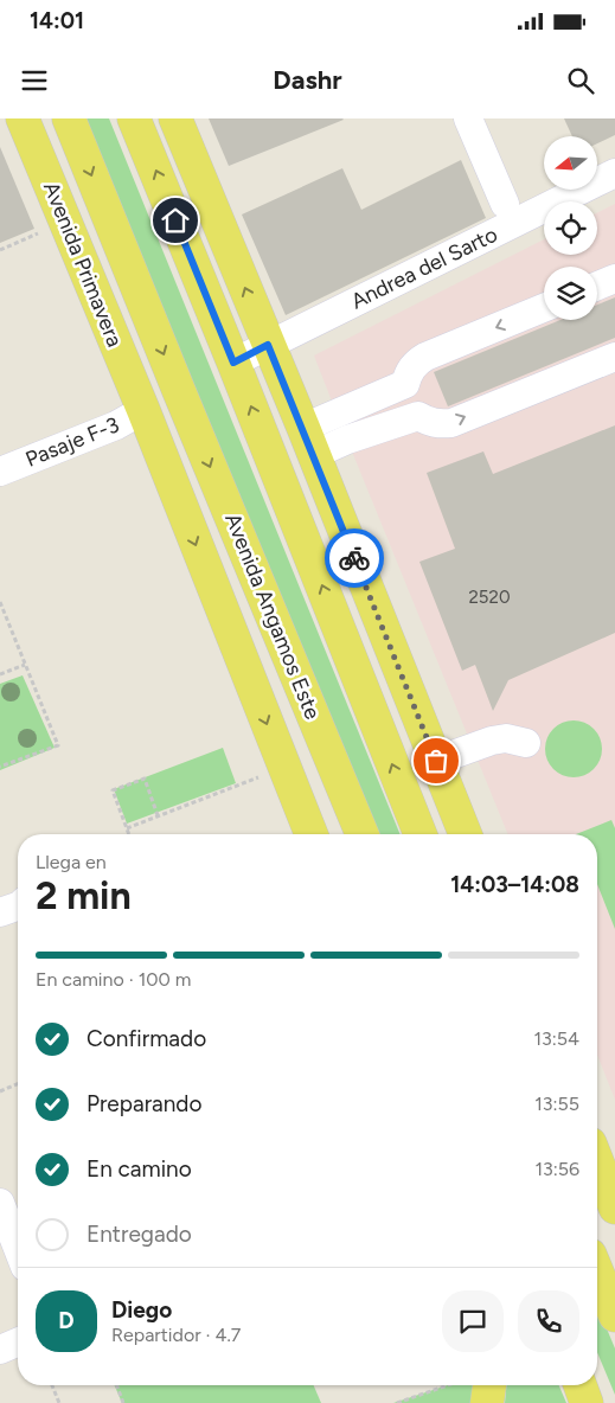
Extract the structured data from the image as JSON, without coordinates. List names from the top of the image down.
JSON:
{
  "streets": {
    "main road": ["Avenida Primavera", "Avenida Angamos Este"],
    "street": ["Andrea del Sarto", "Pasaje F-3"]
  },
  "crossings": [
    ["Avenida Primavera", "Pasaje F-3"],
    ["Avenida Primavera", "Avenida Angamos Este"],
    ["Pasaje F-3", "Avenida Angamos Este"]
  ],
  "house_numbers": ["2520"],
  "north": "left",
  "page": {
    "status": "14:01",
    "header": "Dashr",
    "heading": ["2 min", "Llega en", "14:03–14:08"],
    "panel": ["Diego", "Repartidor · 4.7"],
    "bar": "En camino · 100 m",
    "list": [
      ["Confirmado", "13:54"],
      ["Preparando", "13:55"],
      ["En camino", "13:56"],
      "Entregado"
    ],
    "round": "D"
  }
}
